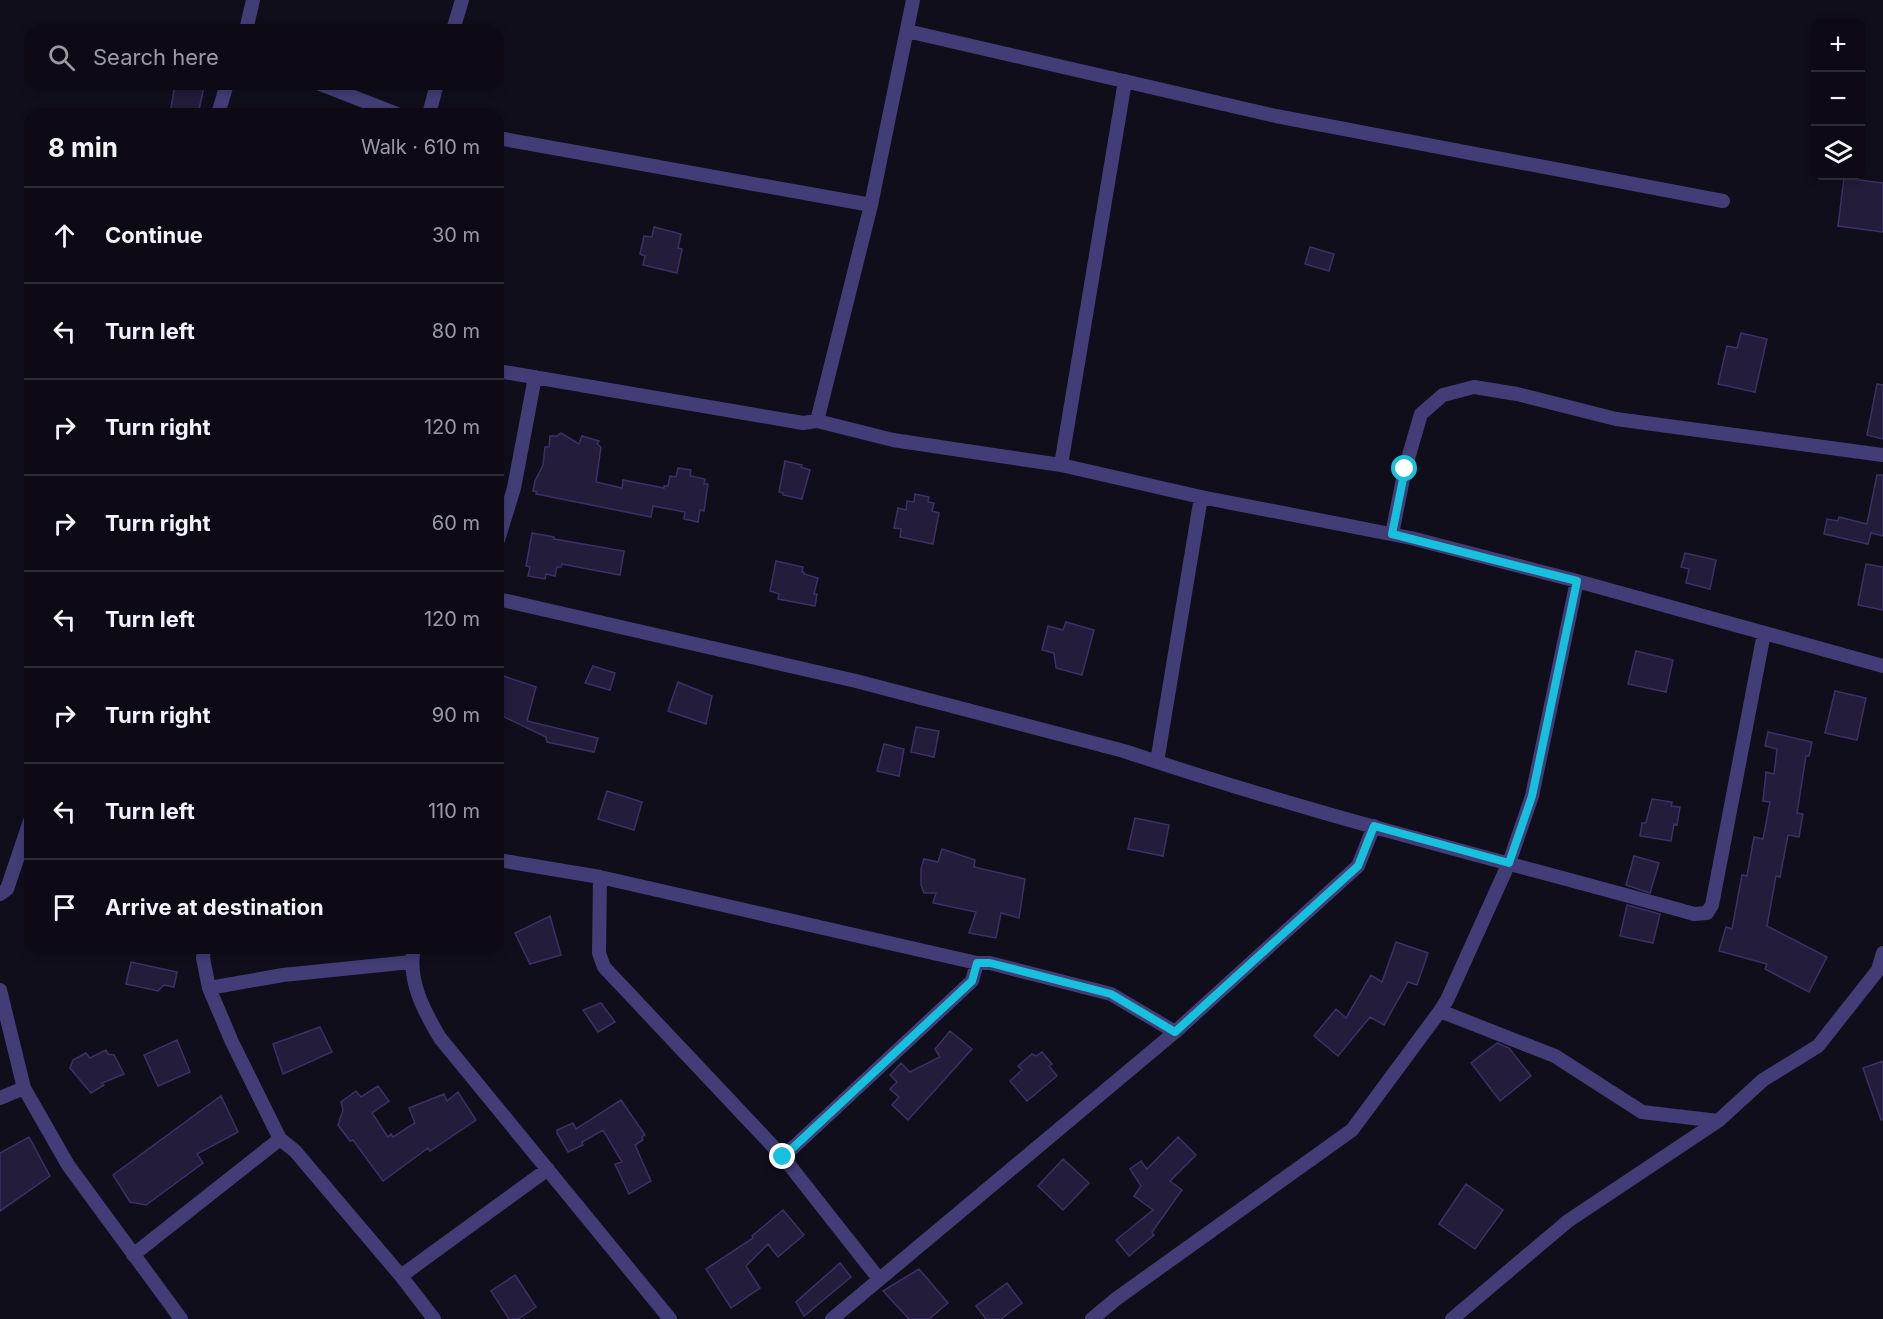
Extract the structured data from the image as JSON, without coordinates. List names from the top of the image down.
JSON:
{
  "page": {
    "map_buttons": ["+", "−"],
    "search": "Search here",
    "heading": ["8 min", "Walk · 610 m"],
    "list": [
      ["Continue", "30 m"],
      ["Turn left", "80 m"],
      ["Turn right", "120 m"],
      ["Turn right", "60 m"],
      ["Turn left", "120 m"],
      ["Turn right", "90 m"],
      ["Turn left", "110 m"],
      "Arrive at destination"
    ]
  }
}
